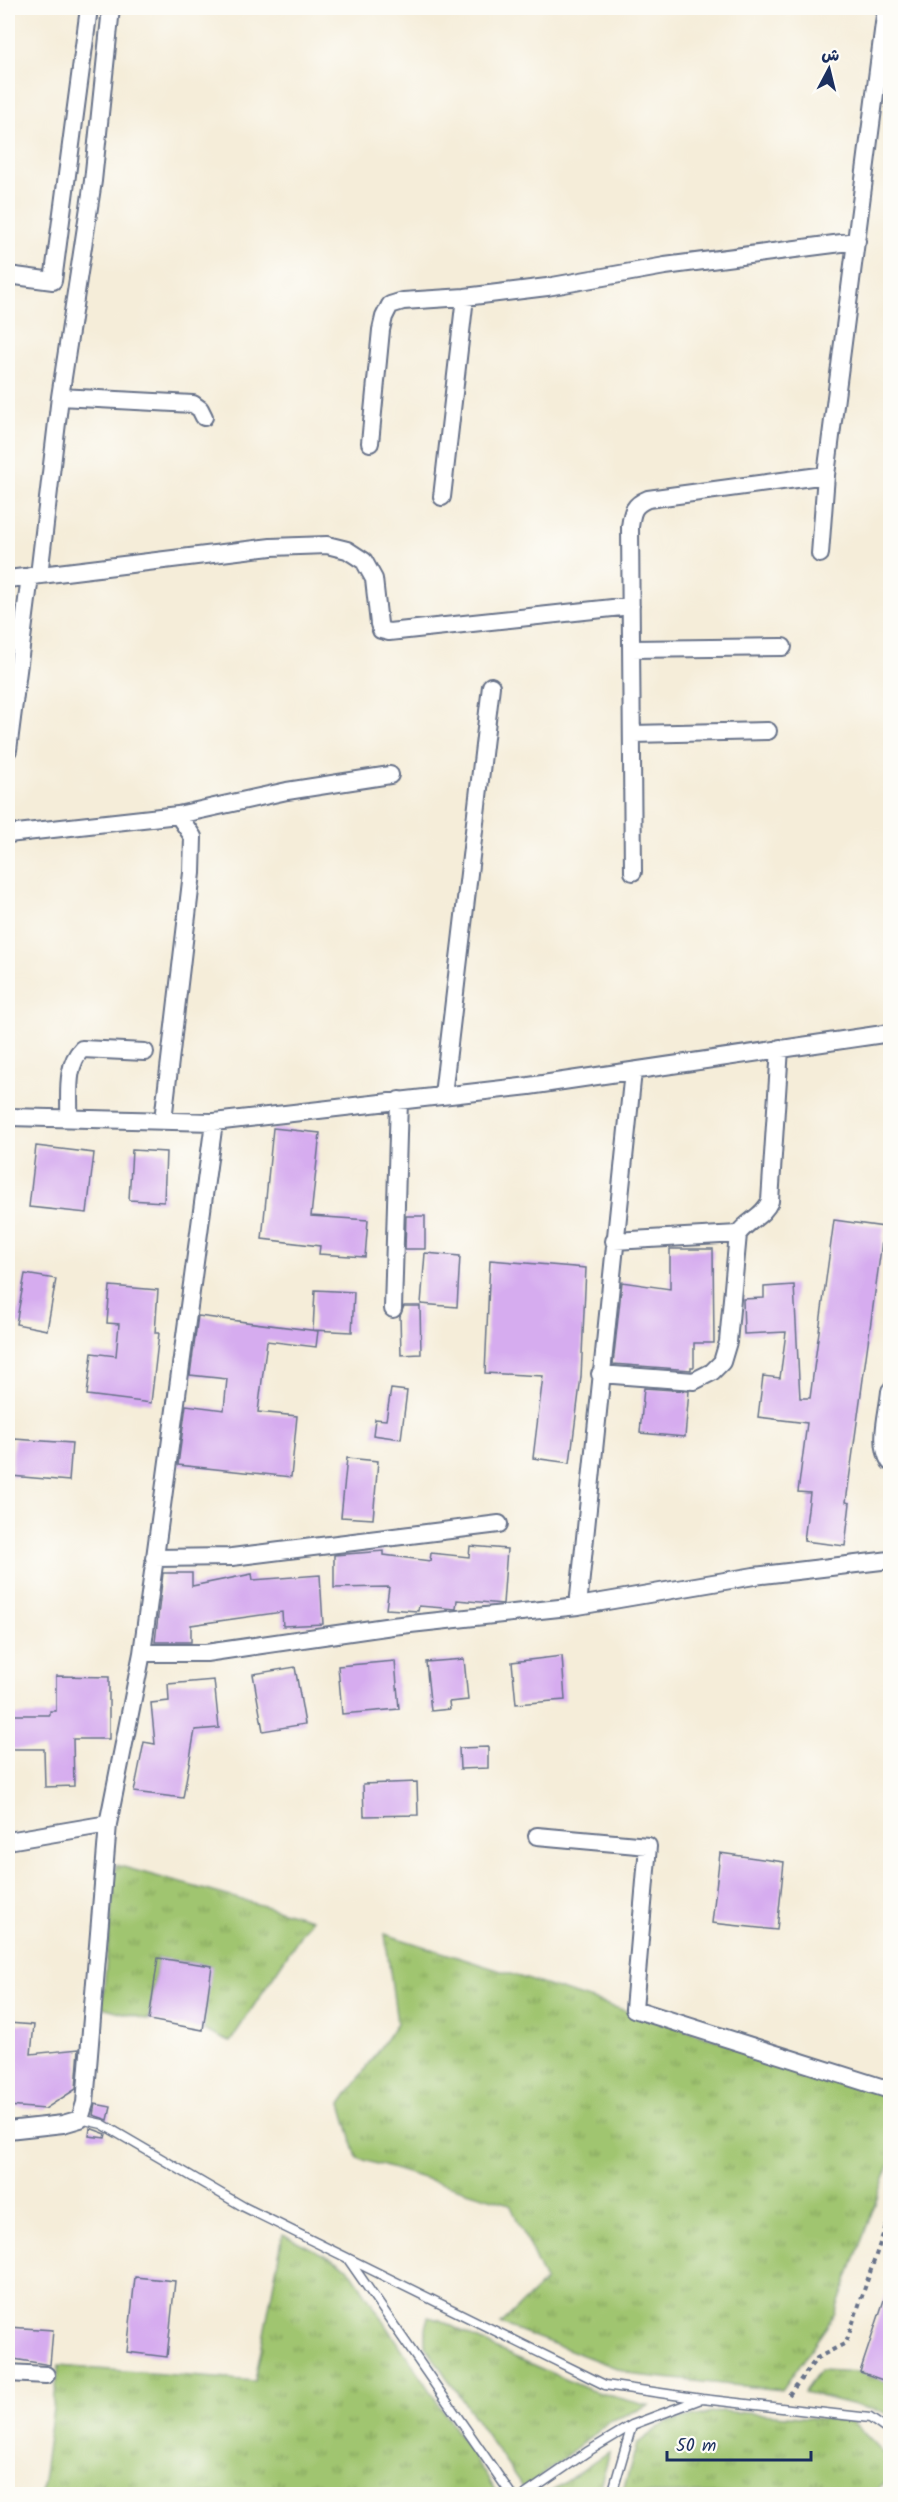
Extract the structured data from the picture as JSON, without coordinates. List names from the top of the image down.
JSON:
{
  "scale_bar": "50 m",
  "north": "top"
}
